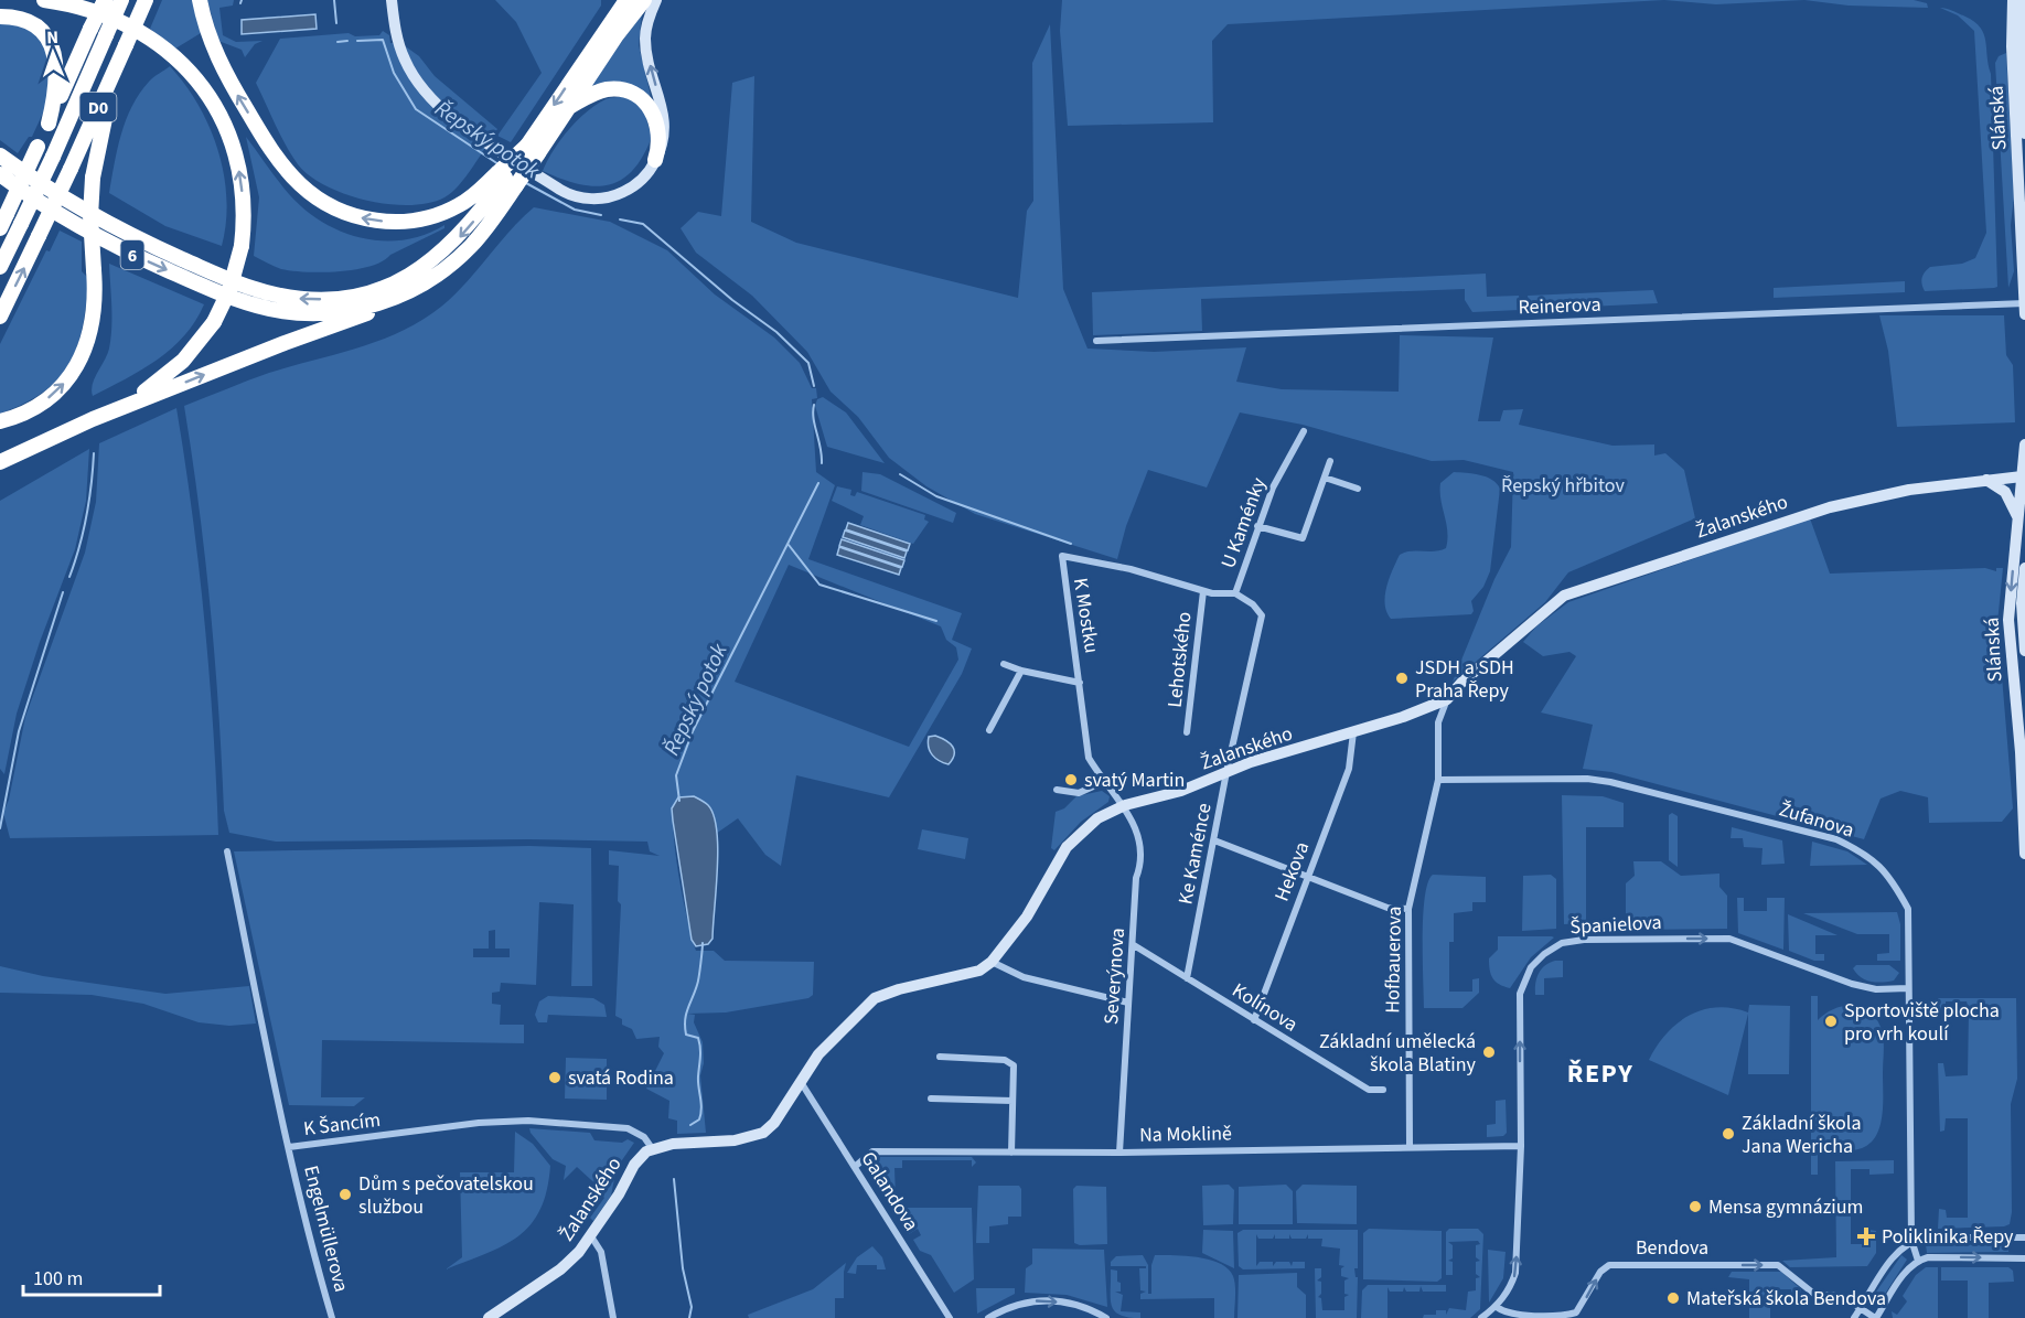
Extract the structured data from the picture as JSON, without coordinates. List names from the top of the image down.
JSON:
{
  "streets": {
    "highway": ["D0", "6"],
    "street": [
      "Slánská",
      "Reinerova",
      "Žalanského",
      "U Kaménky",
      "K Mostku",
      "Lehotského",
      "Žufanova",
      "Ke Kaménce",
      "Hekova",
      "Španielova",
      "Hofbauerova",
      "Severýnova",
      "Kolínova",
      "K Šancím",
      "Na Moklině",
      "Galandova",
      "Engelmüllerova",
      "Bendova"
    ]
  },
  "crossings": [
    ["Slánská", "Reinerova"],
    ["Slánská", "Žalanského"],
    ["Žalanského", "K Mostku"],
    ["Žalanského", "Ke Kaménce"],
    ["Žalanského", "Hekova"],
    ["Žalanského", "Hofbauerova"],
    ["Žalanského", "Severýnova"],
    ["Žalanského", "K Šancím"],
    ["Žalanského", "Galandova"],
    ["U Kaménky", "K Mostku"],
    ["U Kaménky", "Ke Kaménce"],
    ["K Mostku", "Lehotského"],
    ["K Mostku", "Ke Kaménce"],
    ["K Mostku", "Severýnova"],
    ["Žufanova", "Španielova"],
    ["Žufanova", "Hofbauerova"],
    ["Ke Kaménce", "Kolínova"],
    ["Hekova", "Kolínova"],
    ["Španielova", "Na Moklině"],
    ["Španielova", "Bendova"],
    ["Hofbauerova", "Na Moklině"],
    ["Severýnova", "Kolínova"],
    ["Severýnova", "Na Moklině"],
    ["K Šancím", "Engelmüllerova"],
    ["Na Moklině", "Galandova"]
  ],
  "one_way": ["Slánská", "Bendova"],
  "districts": ["ŘEPY"],
  "water": ["Řepský potok"],
  "parks": ["Řepský hřbitov"],
  "places": {
    "other": [
      "JSDH a SDH Praha Řepy",
      "svatý Martin",
      "Sportoviště plocha pro vrh koulí",
      "Základní umělecká škola Blatiny",
      "svatá Rodina",
      "Základní škola Jana Wericha",
      "Dům s pečovatelskou službou",
      "Mensa gymnázium",
      "Mateřská škola Bendova"
    ],
    "health": ["Poliklinika Řepy"]
  },
  "scale_bar": "100 m",
  "north": "top"
}
